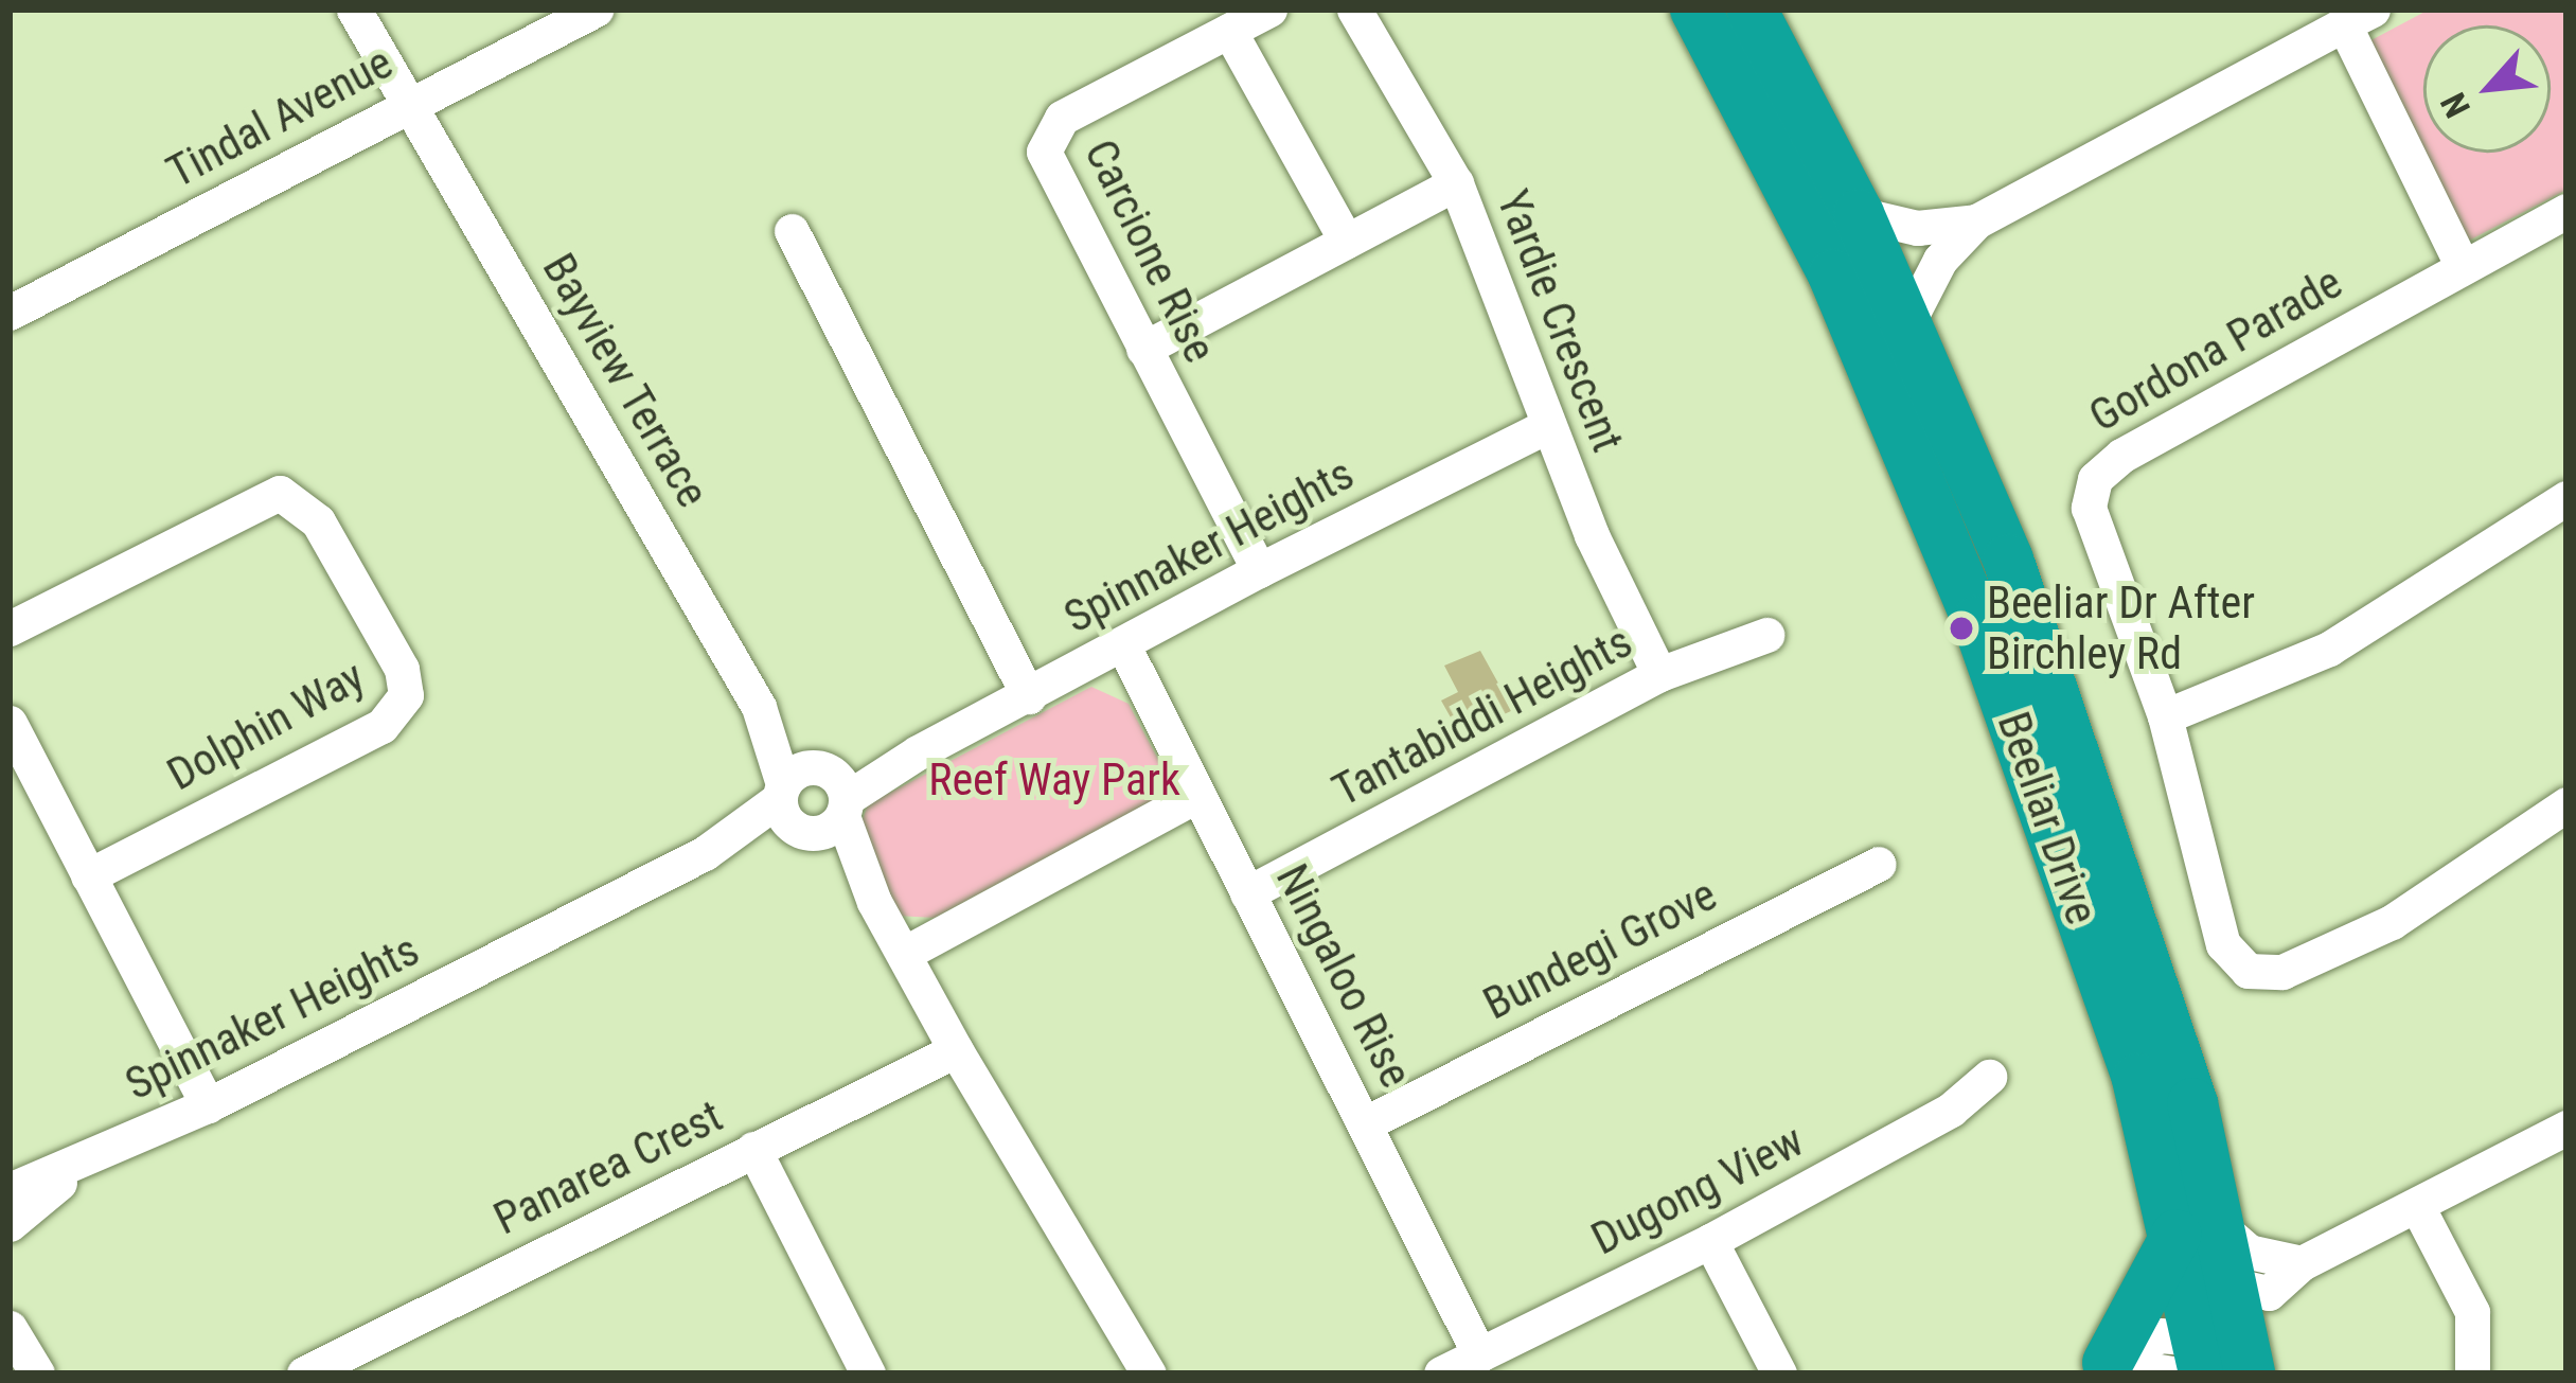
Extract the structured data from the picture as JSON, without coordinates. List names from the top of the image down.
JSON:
{
  "streets": {
    "highway": ["Beeliar Drive"],
    "street": [
      "Tindal Avenue",
      "Carcione Rise",
      "Yardie Crescent",
      "Gordona Parade",
      "Bayview Terrace",
      "Spinnaker Heights",
      "Tantabiddi Heights",
      "Dolphin Way",
      "Bundegi Grove",
      "Ningaloo Rise",
      "Panarea Crest",
      "Dugong View"
    ]
  },
  "crossings": [
    ["Tindal Avenue", "Bayview Terrace"],
    ["Carcione Rise", "Spinnaker Heights"],
    ["Yardie Crescent", "Spinnaker Heights"],
    ["Yardie Crescent", "Tantabiddi Heights"],
    ["Bayview Terrace", "Spinnaker Heights"],
    ["Bayview Terrace", "Panarea Crest"],
    ["Spinnaker Heights", "Ningaloo Rise"],
    ["Tantabiddi Heights", "Ningaloo Rise"],
    ["Bundegi Grove", "Ningaloo Rise"],
    ["Ningaloo Rise", "Dugong View"]
  ],
  "parks": ["Reef Way Park"],
  "places": ["Beeliar Dr After Birchley Rd"],
  "north": "bottom left"
}
